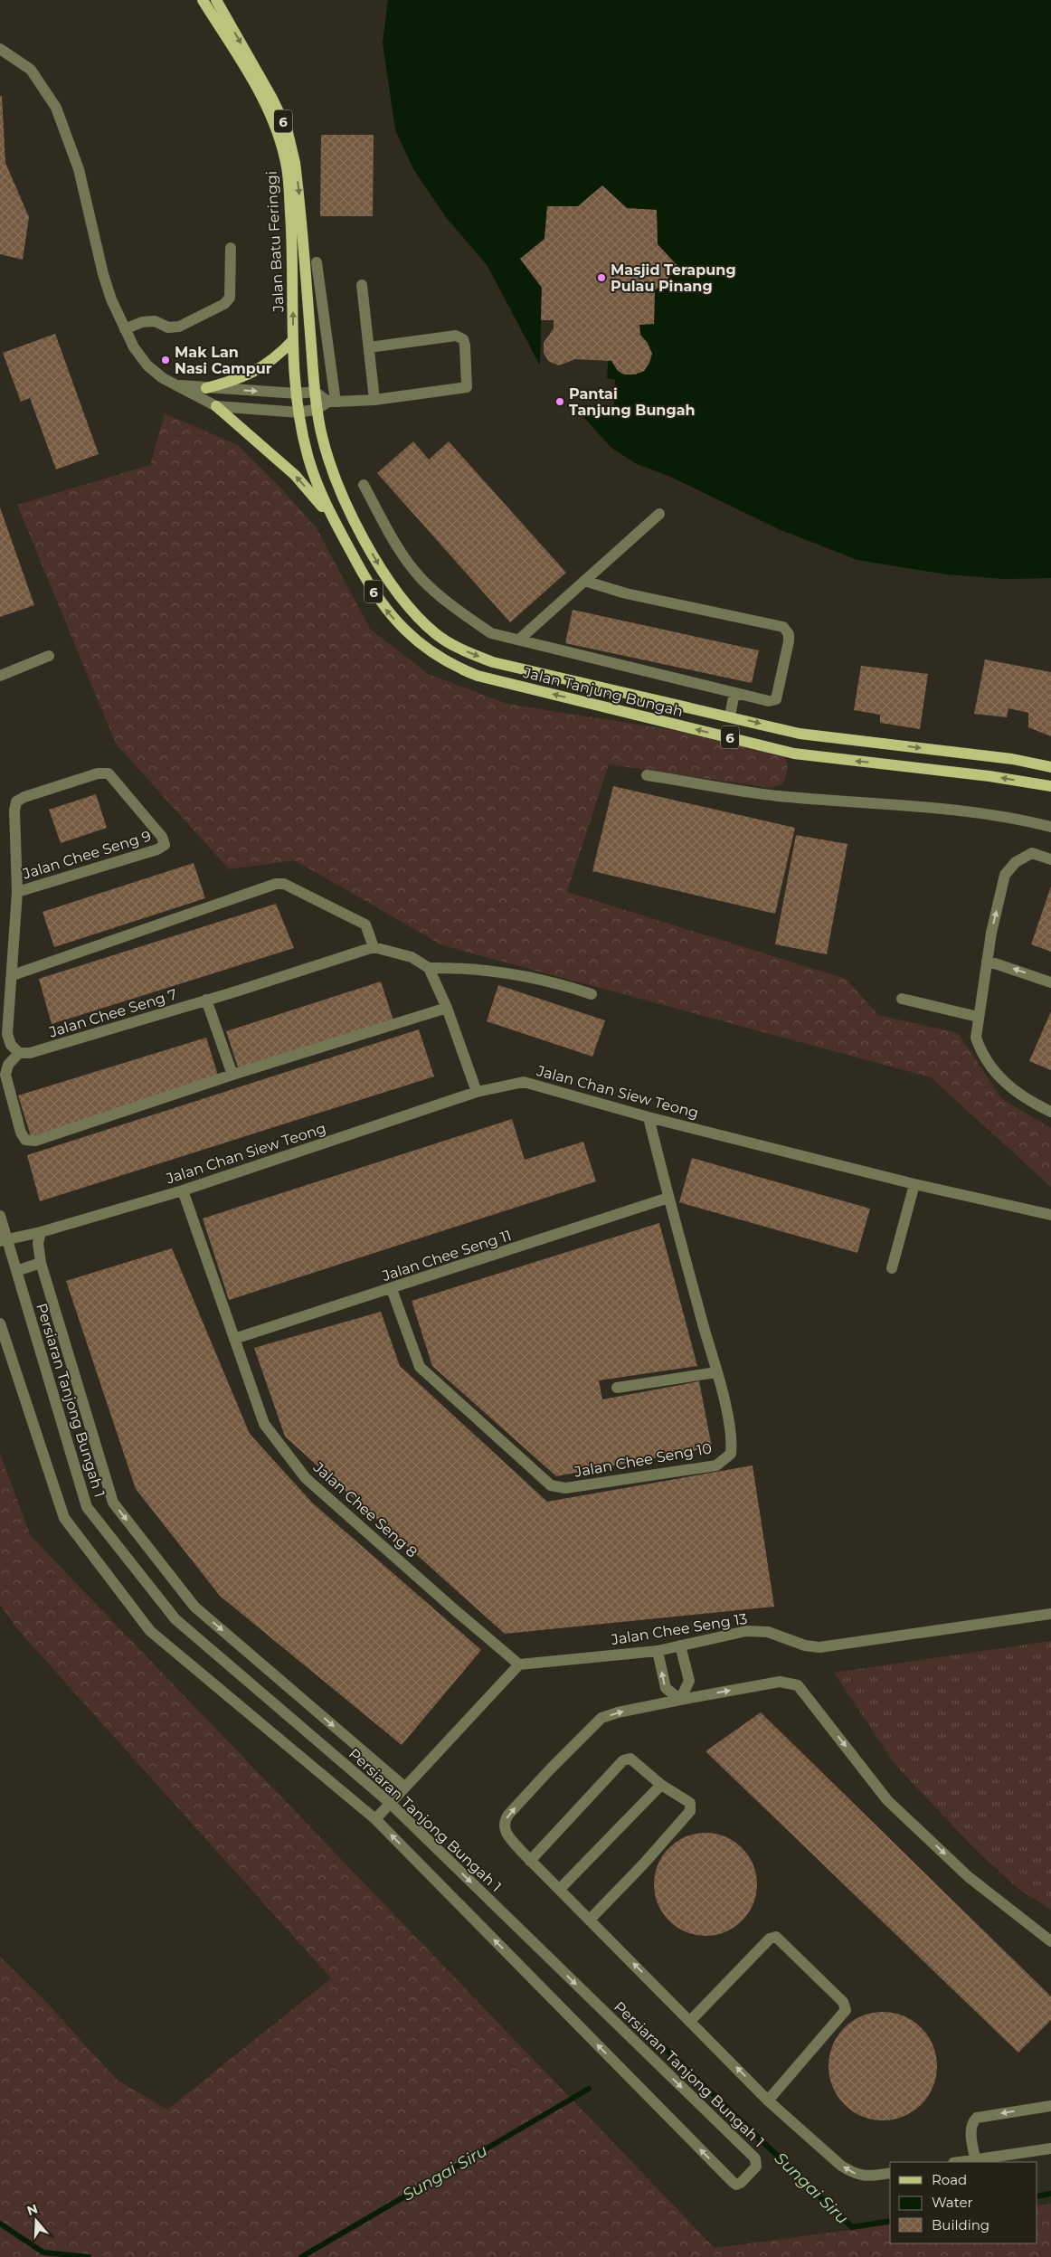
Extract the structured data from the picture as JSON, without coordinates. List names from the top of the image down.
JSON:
{
  "streets": {
    "main road": ["6", "Jalan Batu Feringgi", "Jalan Tanjung Bungah"],
    "street": [
      "Jalan Chee Seng 9",
      "Jalan Chee Seng 7",
      "Jalan Chan Siew Teong",
      "Jalan Chee Seng 11",
      "Persiaran Tanjong Bungah 1",
      "Jalan Chee Seng 10",
      "Jalan Chee Seng 8",
      "Jalan Chee Seng 13"
    ]
  },
  "crossings": [
    ["6", "Jalan Batu Feringgi"],
    ["6", "Jalan Tanjung Bungah"],
    ["Jalan Batu Feringgi", "Jalan Tanjung Bungah"],
    ["Jalan Chan Siew Teong", "Persiaran Tanjong Bungah 1"],
    ["Jalan Chan Siew Teong", "Jalan Chee Seng 10"],
    ["Jalan Chan Siew Teong", "Jalan Chee Seng 8"],
    ["Jalan Chee Seng 11", "Jalan Chee Seng 10"],
    ["Jalan Chee Seng 11", "Jalan Chee Seng 8"],
    ["Jalan Chee Seng 8", "Jalan Chee Seng 13"]
  ],
  "water": ["Sungai Siru"],
  "places": ["Masjid Terapung Pulau Pinang", "Mak Lan Nasi Campur", "Pantai Tanjung Bungah"],
  "legend": ["Road", "Water", "Building"],
  "north": "top"
}
